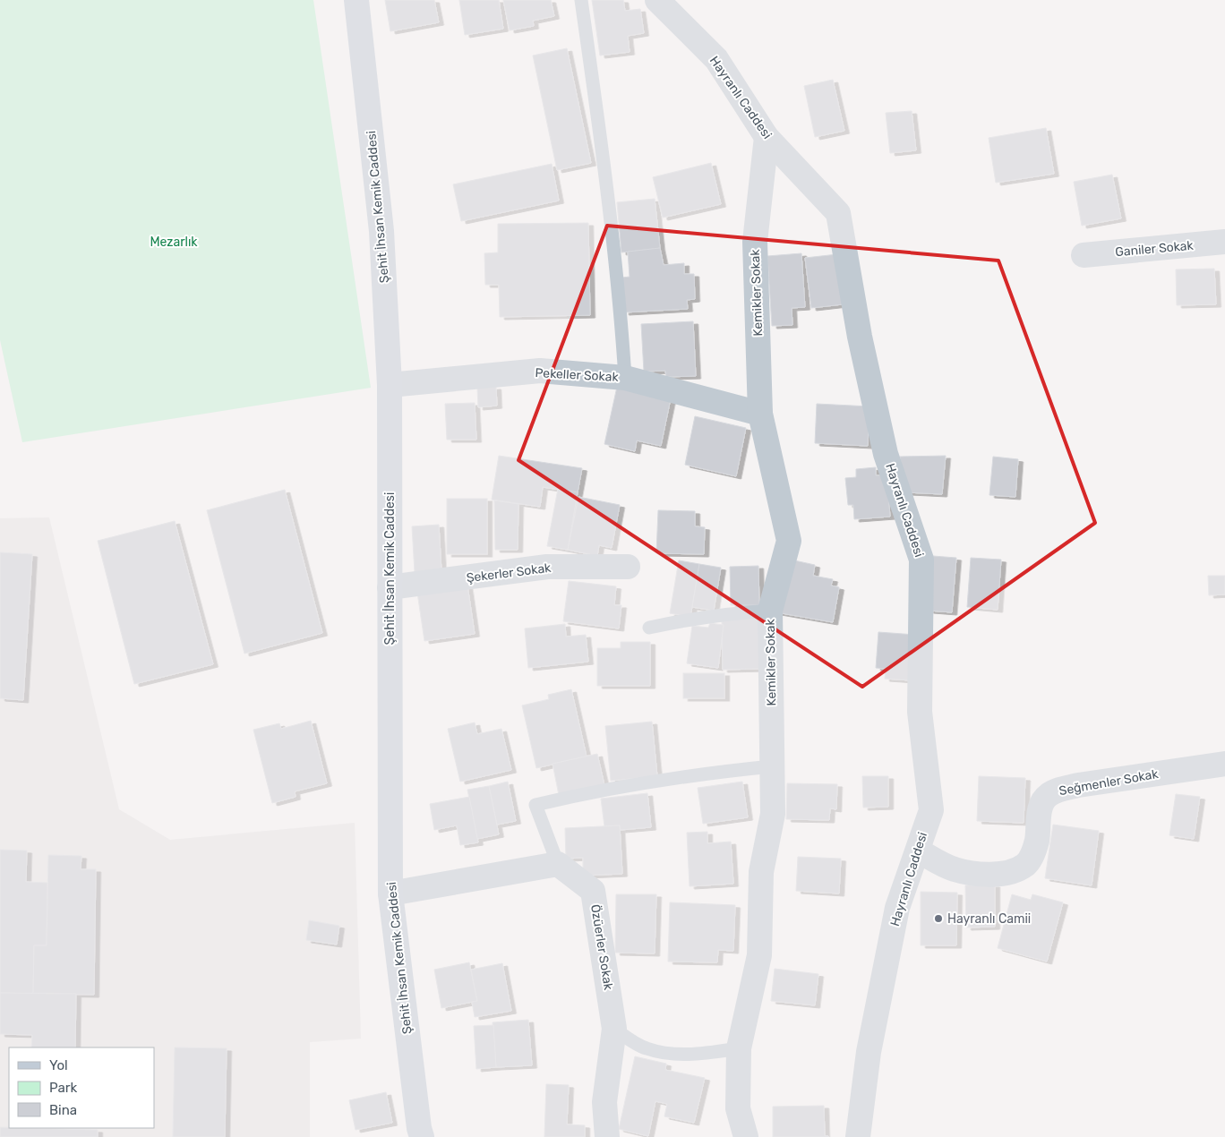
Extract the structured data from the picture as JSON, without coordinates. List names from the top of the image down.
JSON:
{
  "streets": {
    "street": [
      "Hayranlı Caddesi",
      "Şehit İhsan Kemik Caddesi",
      "Ganiler Sokak",
      "Kemikler Sokak",
      "Pekeller Sokak",
      "Şekerler Sokak",
      "Seğmenler Sokak",
      "Özüerler Sokak"
    ]
  },
  "crossings": [
    ["Hayranlı Caddesi", "Kemikler Sokak"],
    ["Hayranlı Caddesi", "Seğmenler Sokak"],
    ["Şehit İhsan Kemik Caddesi", "Pekeller Sokak"],
    ["Şehit İhsan Kemik Caddesi", "Şekerler Sokak"],
    ["Kemikler Sokak", "Pekeller Sokak"]
  ],
  "parks": ["Mezarlık"],
  "places": ["Hayranlı Camii"],
  "legend": ["Yol", "Park", "Bina"]
}
